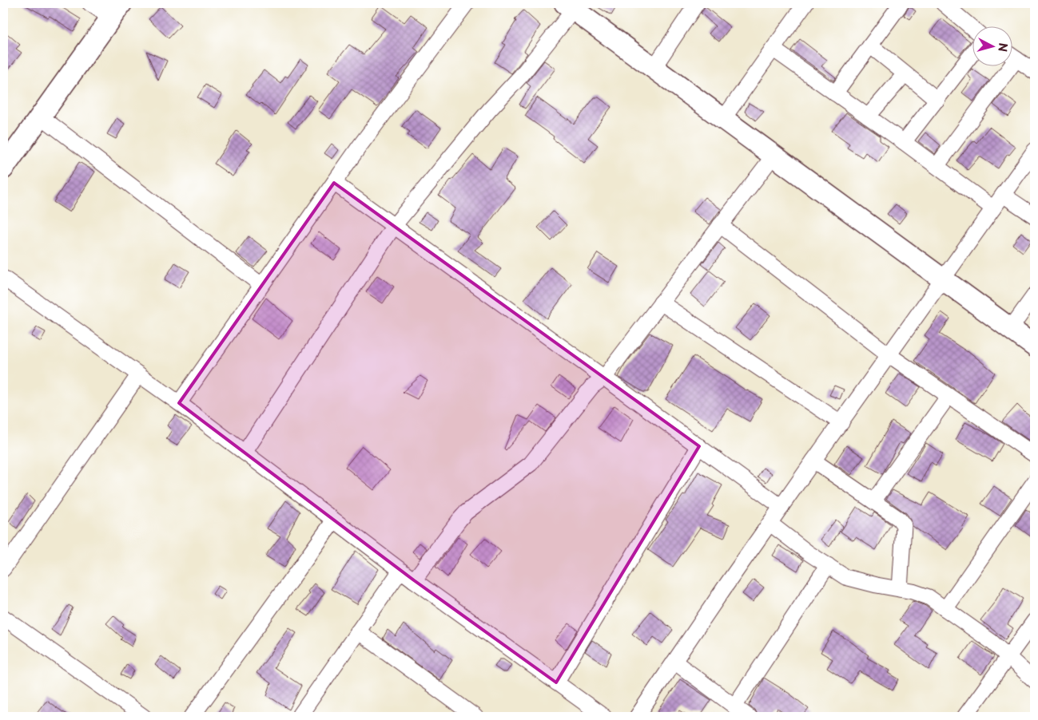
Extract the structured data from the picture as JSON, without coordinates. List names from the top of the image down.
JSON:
{
  "north": "right"
}
